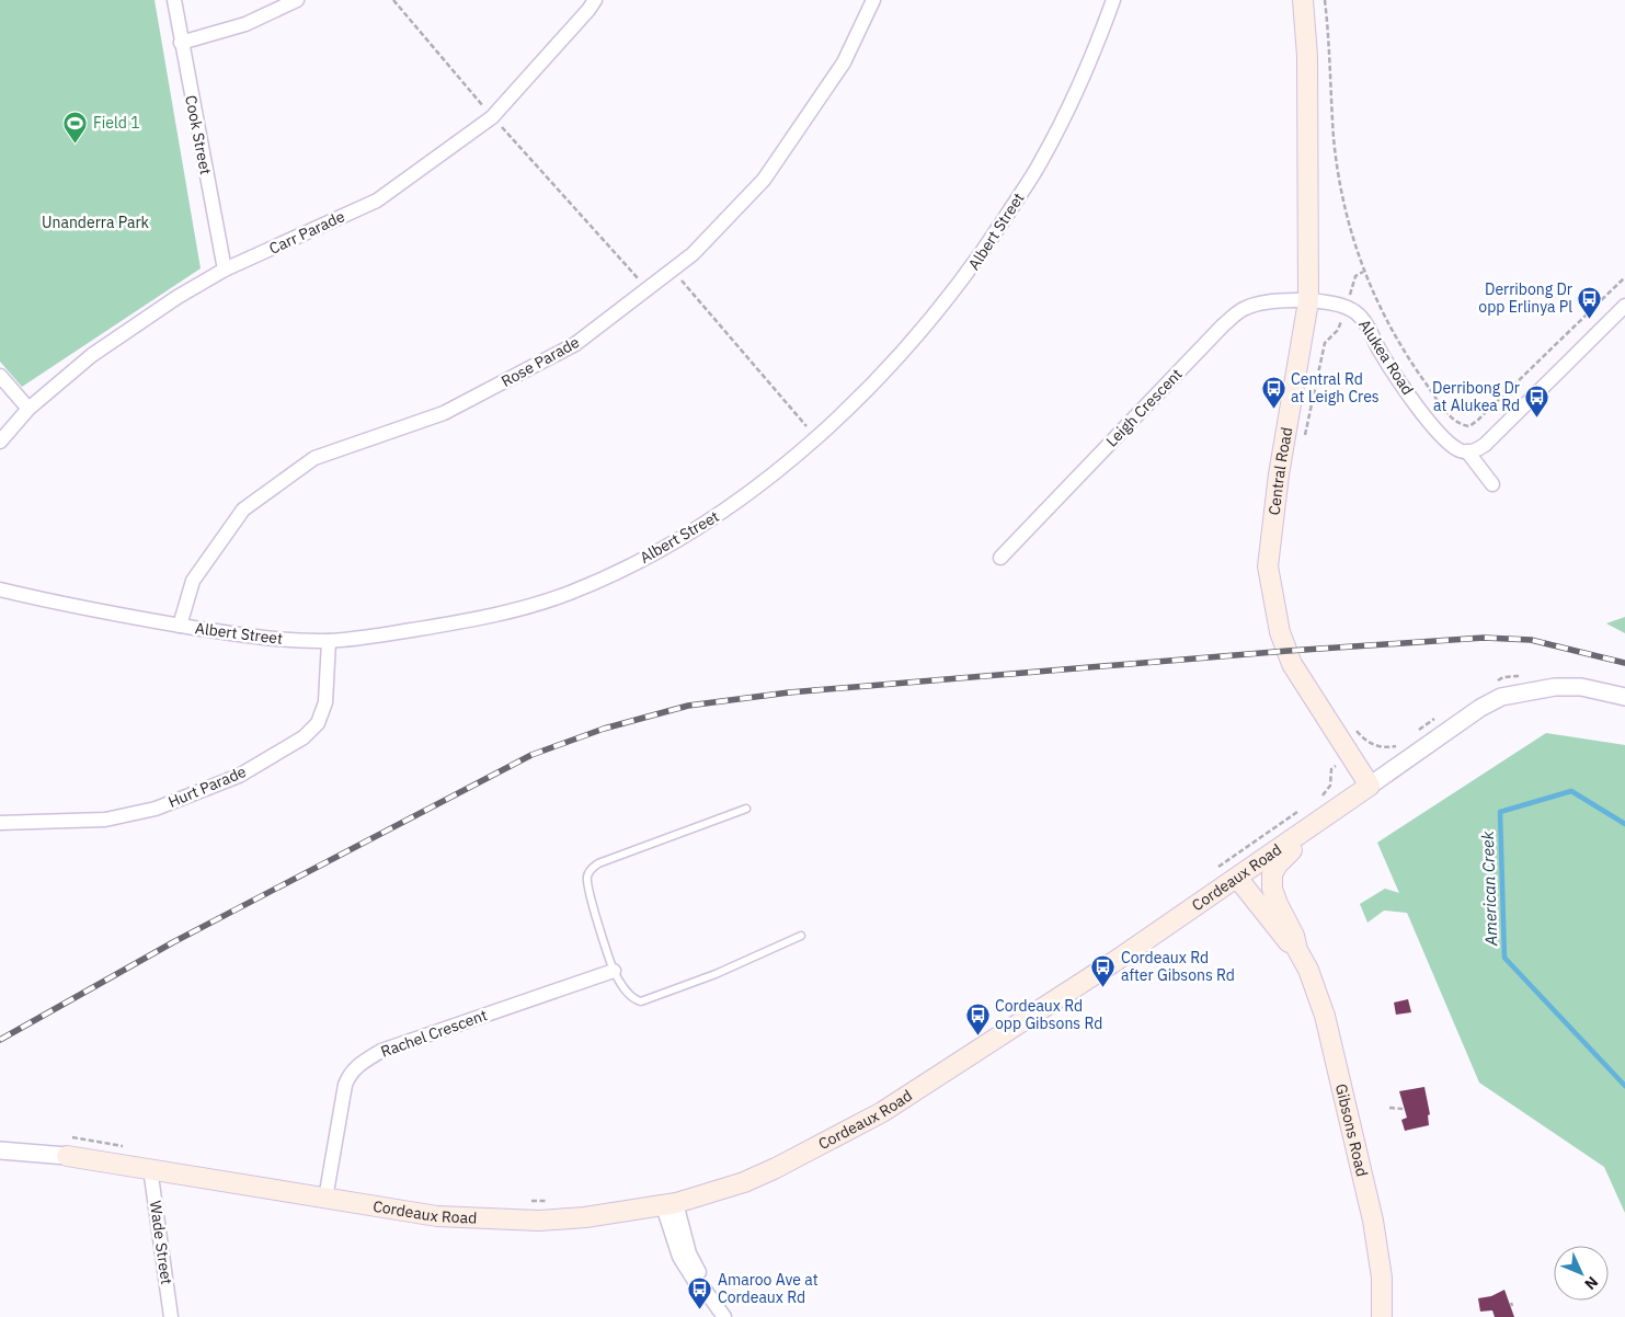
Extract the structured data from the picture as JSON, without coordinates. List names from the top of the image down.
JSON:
{
  "streets": {
    "main road": ["Central Road", "Cordeaux Road", "Gibsons Road"],
    "street": [
      "Cook Street",
      "Albert Street",
      "Carr Parade",
      "Alukea Road",
      "Rose Parade",
      "Leigh Crescent",
      "Hurt Parade",
      "Rachel Crescent",
      "Wade Street"
    ]
  },
  "crossings": [
    ["Cook Street", "Carr Parade"],
    ["Albert Street", "Rose Parade"],
    ["Albert Street", "Hurt Parade"],
    ["Alukea Road", "Leigh Crescent"],
    ["Alukea Road", "Central Road"],
    ["Leigh Crescent", "Central Road"],
    ["Central Road", "Cordeaux Road"],
    ["Cordeaux Road", "Rachel Crescent"],
    ["Cordeaux Road", "Gibsons Road"],
    ["Cordeaux Road", "Wade Street"]
  ],
  "water": ["American Creek"],
  "parks": ["Unanderra Park"],
  "places": {
    "sports": ["Field 1"],
    "bus stop": [
      "Derribong Dr opp Erlinya Pl",
      "Central Rd at Leigh Cres",
      "Derribong Dr at Alukea Rd",
      "Cordeaux Rd after Gibsons Rd",
      "Cordeaux Rd opp Gibsons Rd",
      "Amaroo Ave at Cordeaux Rd"
    ]
  },
  "north": "bottom right"
}
